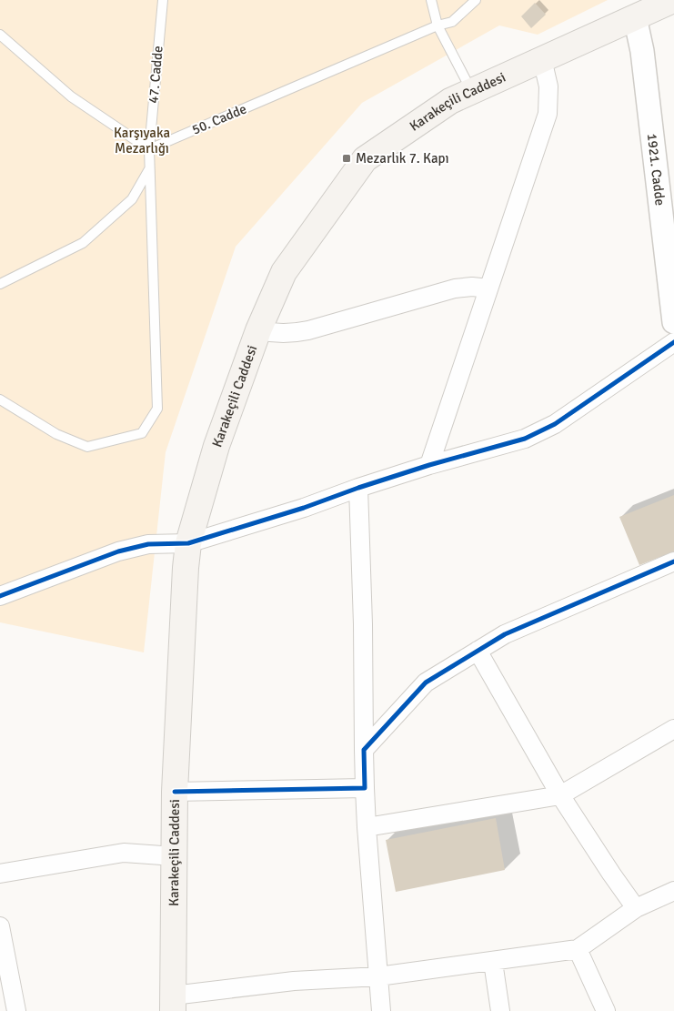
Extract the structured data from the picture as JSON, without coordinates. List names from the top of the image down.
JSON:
{
  "streets": {
    "main road": ["Karakeçili Caddesi"],
    "street": ["1921. Cadde"],
    "lane": ["47. Cadde", "50. Cadde"]
  },
  "crossings": [
    ["47. Cadde", "50. Cadde"],
    ["Karakeçili Caddesi", "1921. Cadde"]
  ],
  "parks": ["Karşıyaka Mezarlığı"],
  "places": {
    "transit": ["Mezarlık 7. Kapı"]
  }
}
